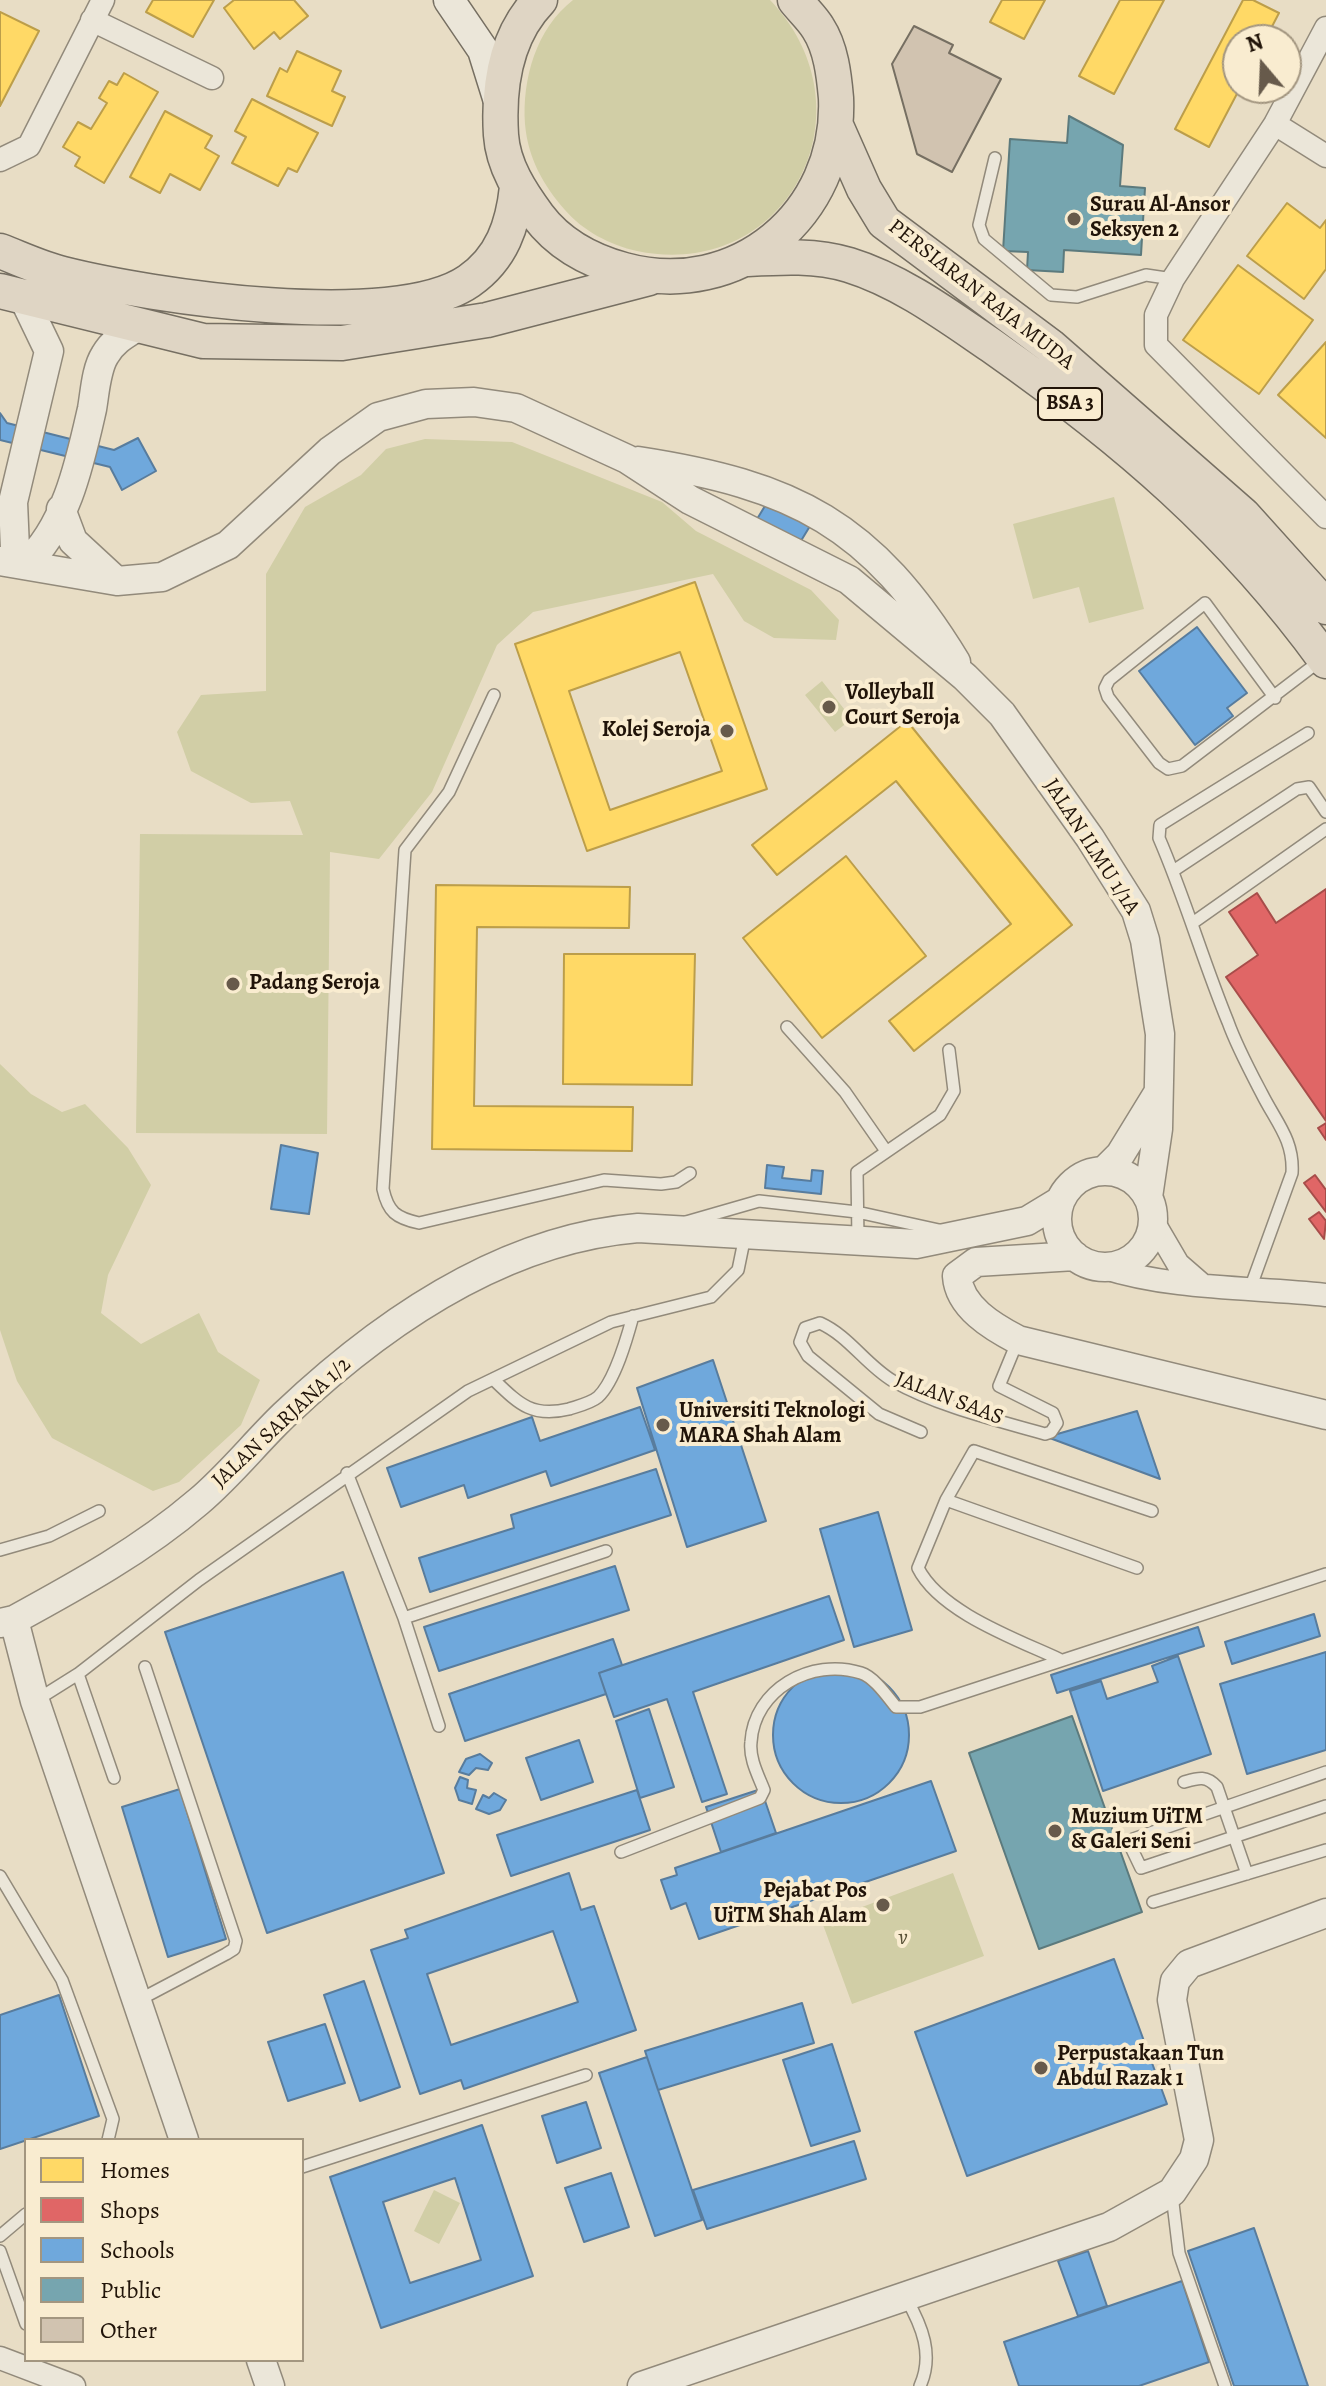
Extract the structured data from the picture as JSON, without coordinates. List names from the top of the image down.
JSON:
{
  "streets": {
    "main road": ["PERSIARAN RAJA MUDA", "BSA 3"],
    "street": ["JALAN ILMU 1/1A", "JALAN SARJANA 1/2"],
    "lane": ["JALAN SAAS"]
  },
  "crossings": [
    ["JALAN ILMU 1/1A", "JALAN SARJANA 1/2"]
  ],
  "parks": ["v"],
  "places": [
    "Surau Al-Ansor Seksyen 2",
    "Volleyball Court Seroja",
    "Kolej Seroja",
    "Padang Seroja",
    "Universiti Teknologi MARA Shah Alam",
    "Muzium UiTM & Galeri Seni",
    "Pejabat Pos UiTM Shah Alam",
    "Perpustakaan Tun Abdul Razak 1"
  ],
  "legend": [
    "Homes",
    "Shops",
    "Schools",
    "Public",
    "Other"
  ],
  "north": "top"
}
